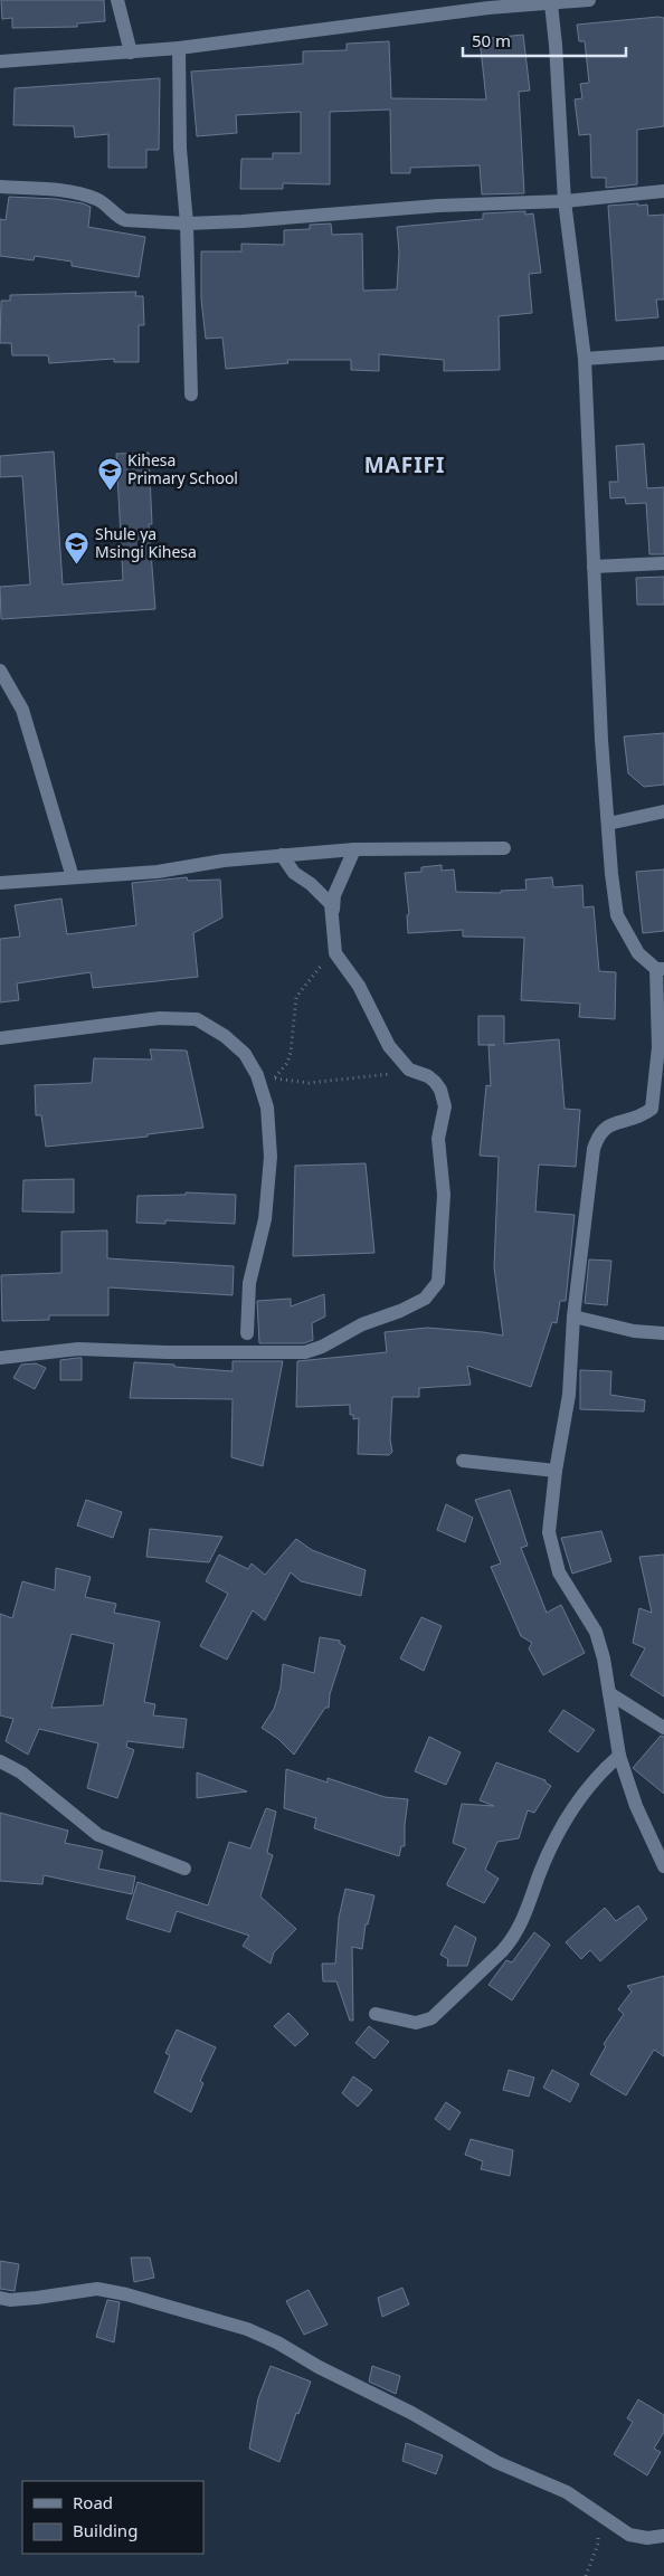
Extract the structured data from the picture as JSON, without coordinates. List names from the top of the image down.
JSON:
{
  "districts": ["MAFIFI"],
  "places": {
    "school or university": ["Kihesa Primary School", "Shule ya Msingi Kihesa"]
  },
  "legend": ["Road", "Building"],
  "scale_bar": "50 m"
}
